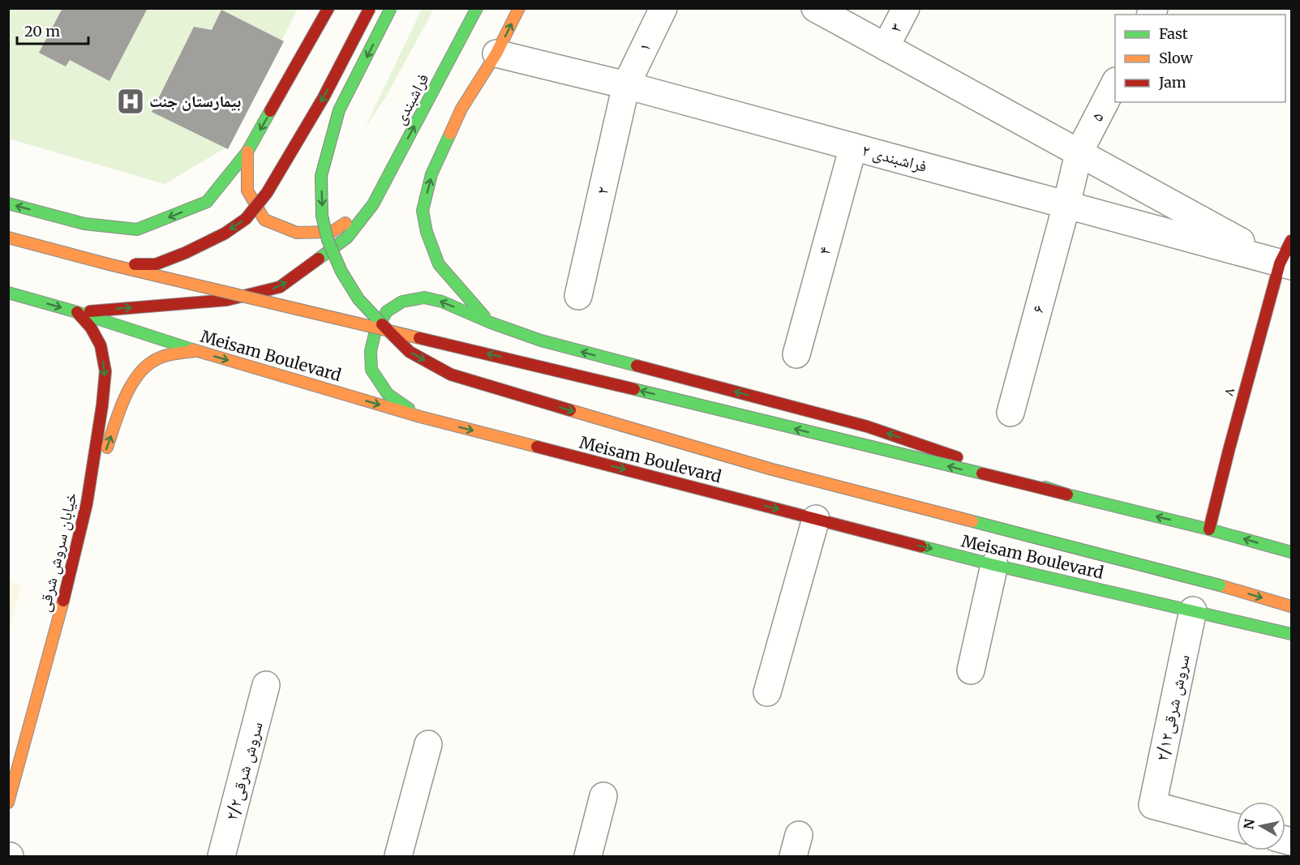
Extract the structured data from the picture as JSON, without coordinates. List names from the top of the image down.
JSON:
{
  "streets": {
    "main road": [
      "فراشبندی",
      "Meisam Boulevard",
      "۸",
      "خیابان سروش شرقی"
    ],
    "street": [
      "۳",
      "۱",
      "۵",
      "۲ فراشبندی",
      "۲",
      "۴",
      "۶",
      "سروش شرقی۲/۱۲",
      "سروش شرقی۲/۲"
    ]
  },
  "crossings": [
    ["۱", "۲ فراشبندی"],
    ["۱", "۲"],
    ["فراشبندی", "Meisam Boulevard"],
    ["فراشبندی", "خیابان سروش شرقی"],
    ["۵", "۲ فراشبندی"],
    ["۵", "۶"],
    ["۲ فراشبندی", "۲"],
    ["۲ فراشبندی", "۴"],
    ["۲ فراشبندی", "۶"],
    ["۲ فراشبندی", "۸"],
    ["Meisam Boulevard", "خیابان سروش شرقی"],
    ["Meisam Boulevard", "سروش شرقی۲/۱۲"]
  ],
  "one_way": ["خیابان سروش شرقی"],
  "places": {
    "hospital": ["بیمارستان جنت"]
  },
  "legend": ["Fast", "Slow", "Jam"],
  "scale_bar": "20 m",
  "north": "left"
}
